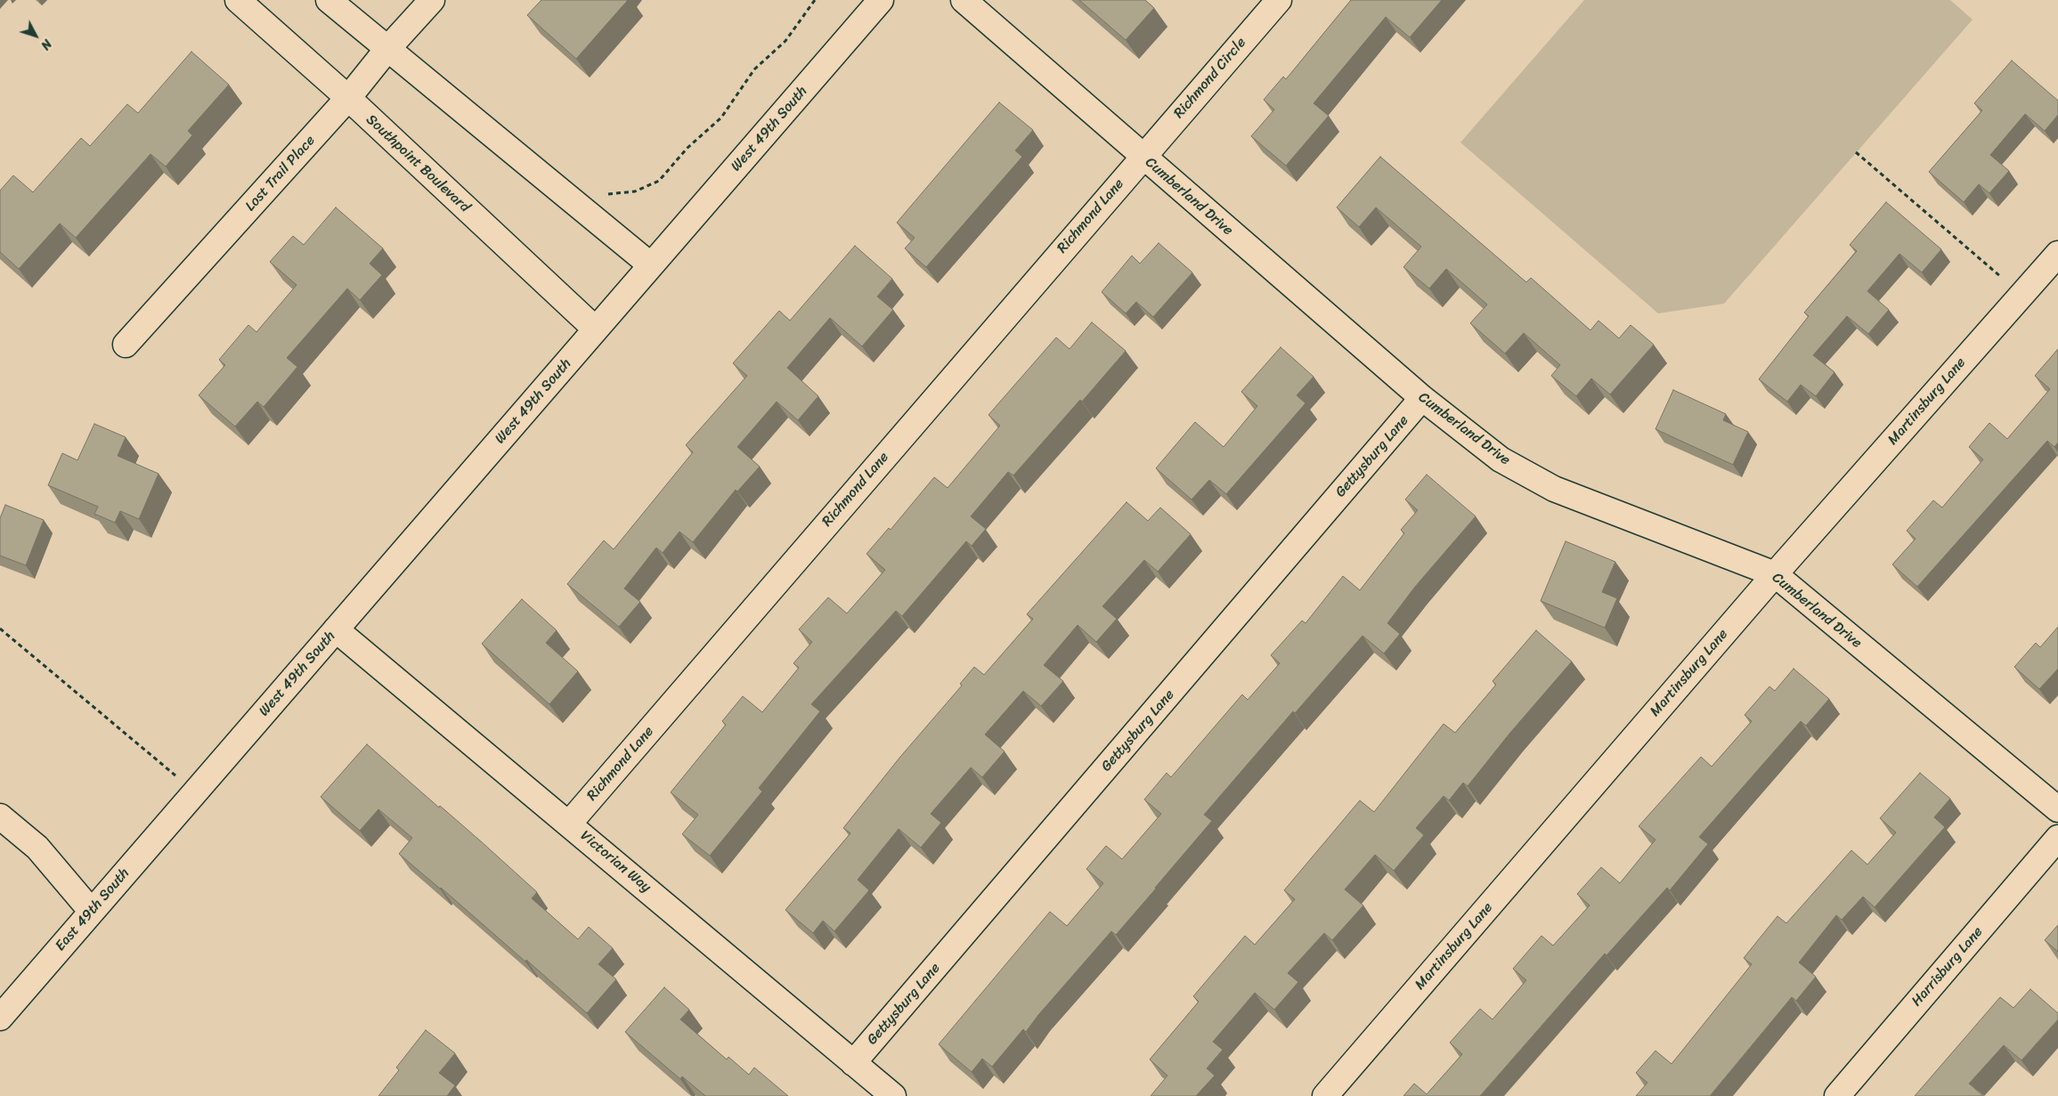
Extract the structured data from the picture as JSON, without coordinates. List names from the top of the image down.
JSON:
{
  "streets": {
    "street": [
      "Richmond Circle",
      "West 49th South",
      "Southpoint Boulevard",
      "Lost Trail Place",
      "Cumberland Drive",
      "Richmond Lane",
      "Martinsburg Lane",
      "Gettysburg Lane",
      "Victorian Way",
      "East 49th South",
      "Harrisburg Lane"
    ]
  },
  "crossings": [
    ["Richmond Circle", "Cumberland Drive"],
    ["Richmond Circle", "Richmond Lane"],
    ["West 49th South", "Southpoint Boulevard"],
    ["West 49th South", "Victorian Way"],
    ["West 49th South", "East 49th South"],
    ["Southpoint Boulevard", "Lost Trail Place"],
    ["Cumberland Drive", "Richmond Lane"],
    ["Cumberland Drive", "Martinsburg Lane"],
    ["Cumberland Drive", "Gettysburg Lane"],
    ["Richmond Lane", "Victorian Way"],
    ["Gettysburg Lane", "Victorian Way"]
  ],
  "north": "bottom right"
}
